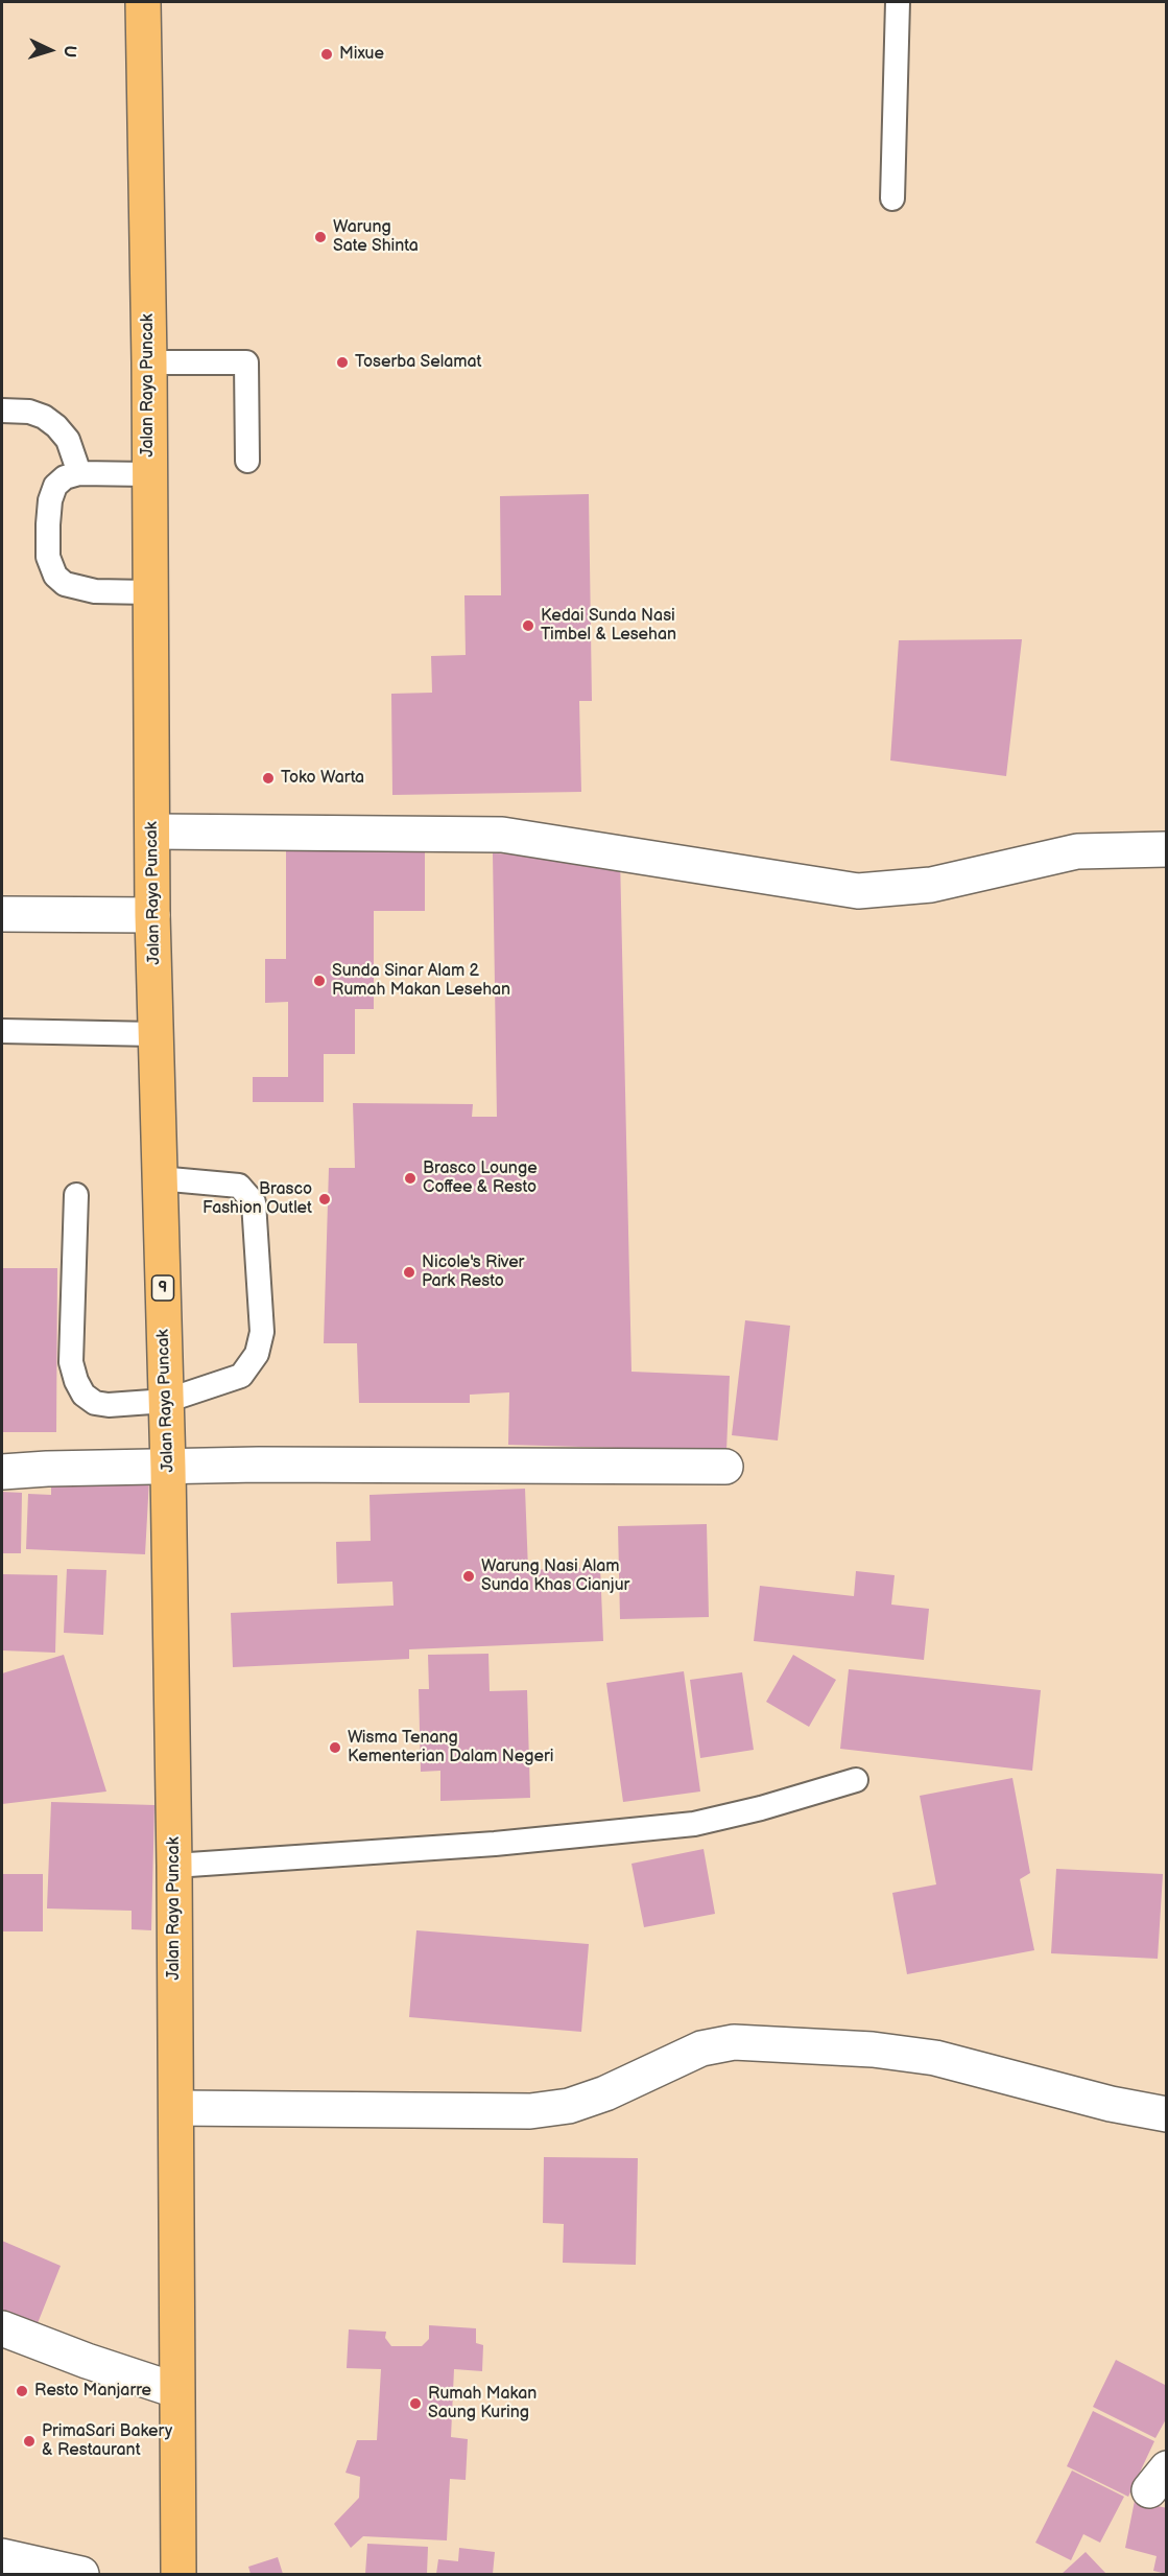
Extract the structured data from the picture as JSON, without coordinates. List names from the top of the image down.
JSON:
{
  "streets": {
    "highway": ["Jalan Raya Puncak", "9"]
  },
  "places": [
    "Mixue",
    "Warung Sate Shinta",
    "Toserba Selamat",
    "Kedai Sunda Nasi Timbel & Lesehan",
    "Toko Warta",
    "Sunda Sinar Alam 2 Rumah Makan Lesehan",
    "Brasco Lounge Coffee & Resto",
    "Brasco Fashion Outlet",
    "Nicole's River Park Resto",
    "Warung Nasi Alam Sunda Khas Cianjur",
    "Wisma Tenang Kementerian Dalam Negeri",
    "Resto Manjarre",
    "Rumah Makan Saung Kuring",
    "PrimaSari Bakery & Restaurant"
  ],
  "north": "right"
}
